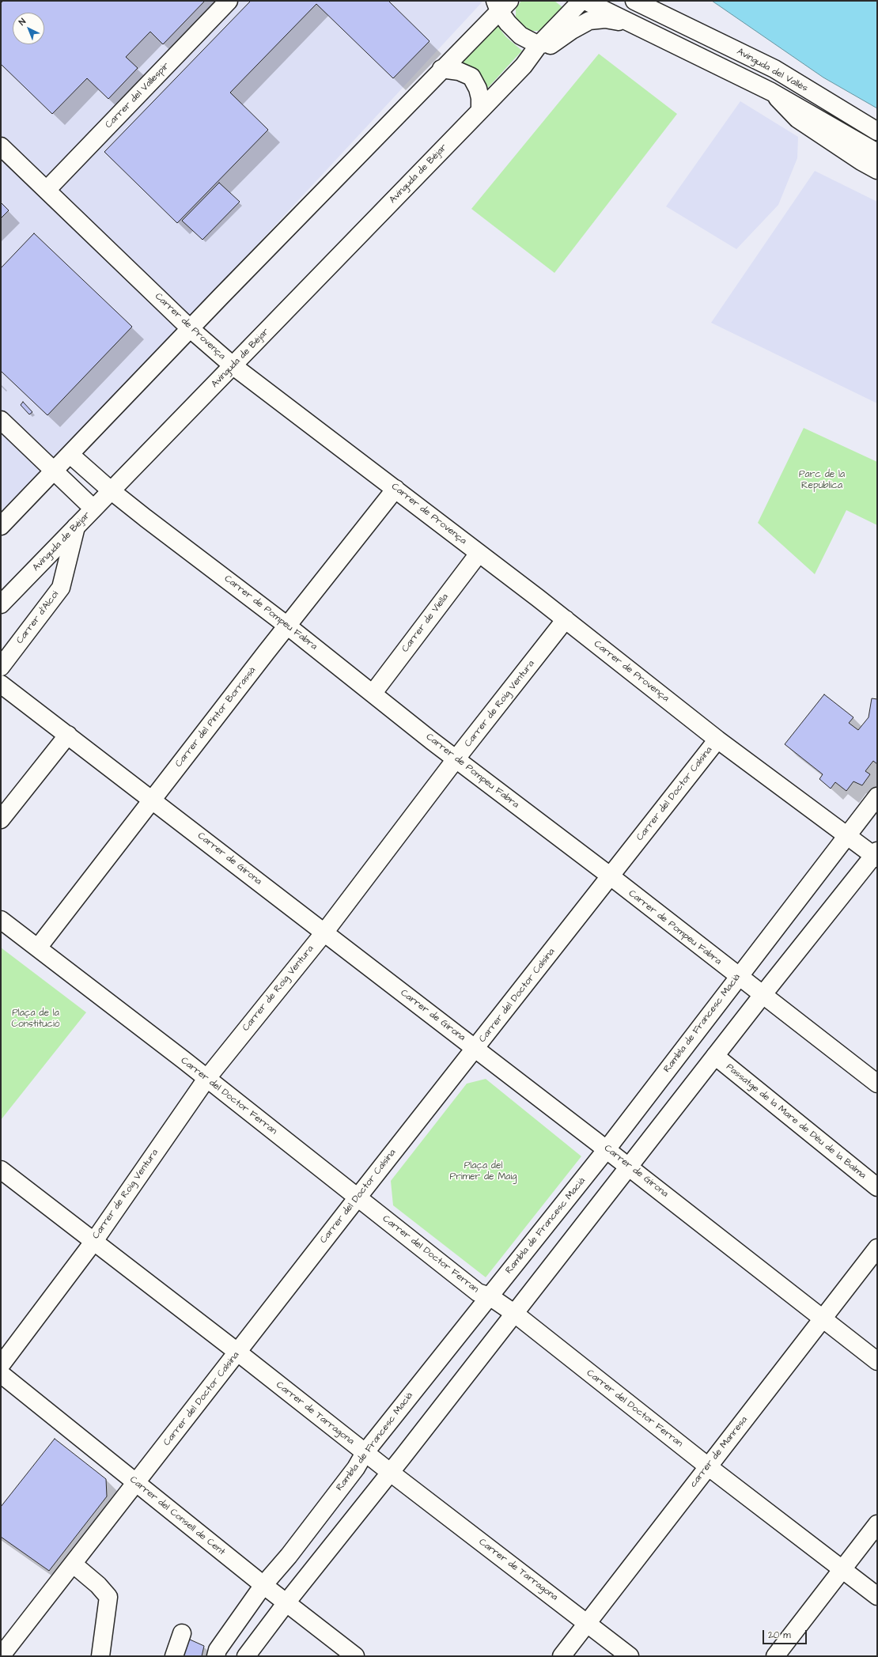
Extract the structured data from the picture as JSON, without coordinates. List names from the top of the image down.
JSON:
{
  "streets": {
    "street": [
      "Avinguda del Vallès",
      "Carrer del Vallespir",
      "Avinguda de Béjar",
      "Carrer de Provença",
      "Carrer de Pompeu Fabra",
      "Carrer d'Alcoi",
      "Carrer de Viella",
      "Carrer de Roig Ventura",
      "Carrer del Pintor Borrassà",
      "Carrer del Doctor Calsina",
      "Carrer de Girona",
      "Rambla de Francesc Macià",
      "Carrer del Doctor Ferran",
      "Passatge de la Mare de Déu de la Balma",
      "Carrer de Tarragona",
      "carrer de Manresa",
      "Carrer del Consell de Cent"
    ]
  },
  "crossings": [
    ["Avinguda del Vallès", "Avinguda de Béjar"],
    ["Carrer del Vallespir", "Carrer de Provença"],
    ["Avinguda de Béjar", "Carrer de Provença"],
    ["Avinguda de Béjar", "Carrer de Pompeu Fabra"],
    ["Avinguda de Béjar", "Carrer d'Alcoi"],
    ["Carrer de Provença", "Carrer de Viella"],
    ["Carrer de Provença", "Carrer de Roig Ventura"],
    ["Carrer de Provença", "Carrer del Pintor Borrassà"],
    ["Carrer de Provença", "Carrer del Doctor Calsina"],
    ["Carrer de Provença", "Rambla de Francesc Macià"],
    ["Carrer de Pompeu Fabra", "Carrer de Viella"],
    ["Carrer de Pompeu Fabra", "Carrer de Roig Ventura"],
    ["Carrer de Pompeu Fabra", "Carrer del Pintor Borrassà"],
    ["Carrer de Pompeu Fabra", "Carrer del Doctor Calsina"],
    ["Carrer de Pompeu Fabra", "Rambla de Francesc Macià"],
    ["Carrer de Roig Ventura", "Carrer de Girona"],
    ["Carrer de Roig Ventura", "Carrer del Doctor Ferran"],
    ["Carrer de Roig Ventura", "Carrer de Tarragona"],
    ["Carrer del Pintor Borrassà", "Carrer de Girona"],
    ["Carrer del Pintor Borrassà", "Carrer del Doctor Ferran"],
    ["Carrer del Doctor Calsina", "Carrer de Girona"],
    ["Carrer del Doctor Calsina", "Carrer del Doctor Ferran"],
    ["Carrer del Doctor Calsina", "Carrer de Tarragona"],
    ["Carrer del Doctor Calsina", "Carrer del Consell de Cent"],
    ["Carrer de Girona", "Rambla de Francesc Macià"],
    ["Carrer de Girona", "carrer de Manresa"],
    ["Rambla de Francesc Macià", "Carrer del Doctor Ferran"],
    ["Rambla de Francesc Macià", "Carrer de Tarragona"],
    ["Rambla de Francesc Macià", "Carrer del Consell de Cent"],
    ["Carrer del Doctor Ferran", "carrer de Manresa"],
    ["Carrer de Tarragona", "carrer de Manresa"]
  ],
  "parks": ["Parc de la República", "Plaça de la Constitució", "Plaça del Primer de Maig"],
  "scale_bar": "20 m",
  "north": "top left"
}
